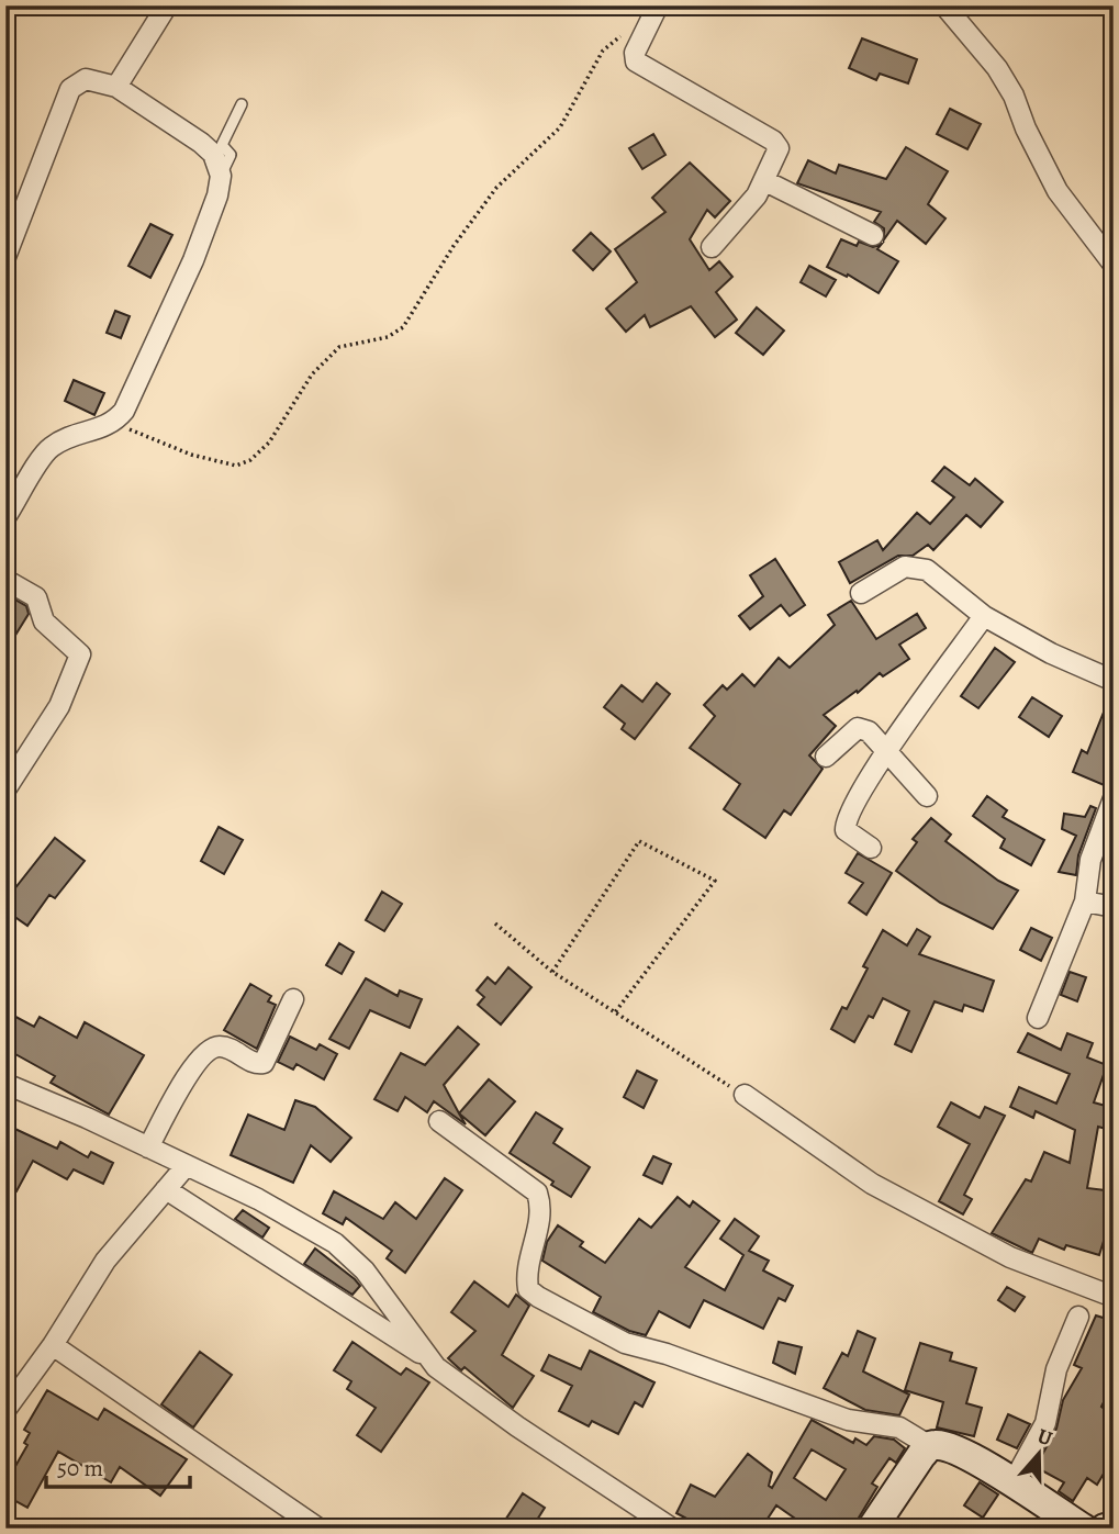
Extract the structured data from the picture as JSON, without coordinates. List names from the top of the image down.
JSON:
{
  "scale_bar": "50 m",
  "north": "top"
}
